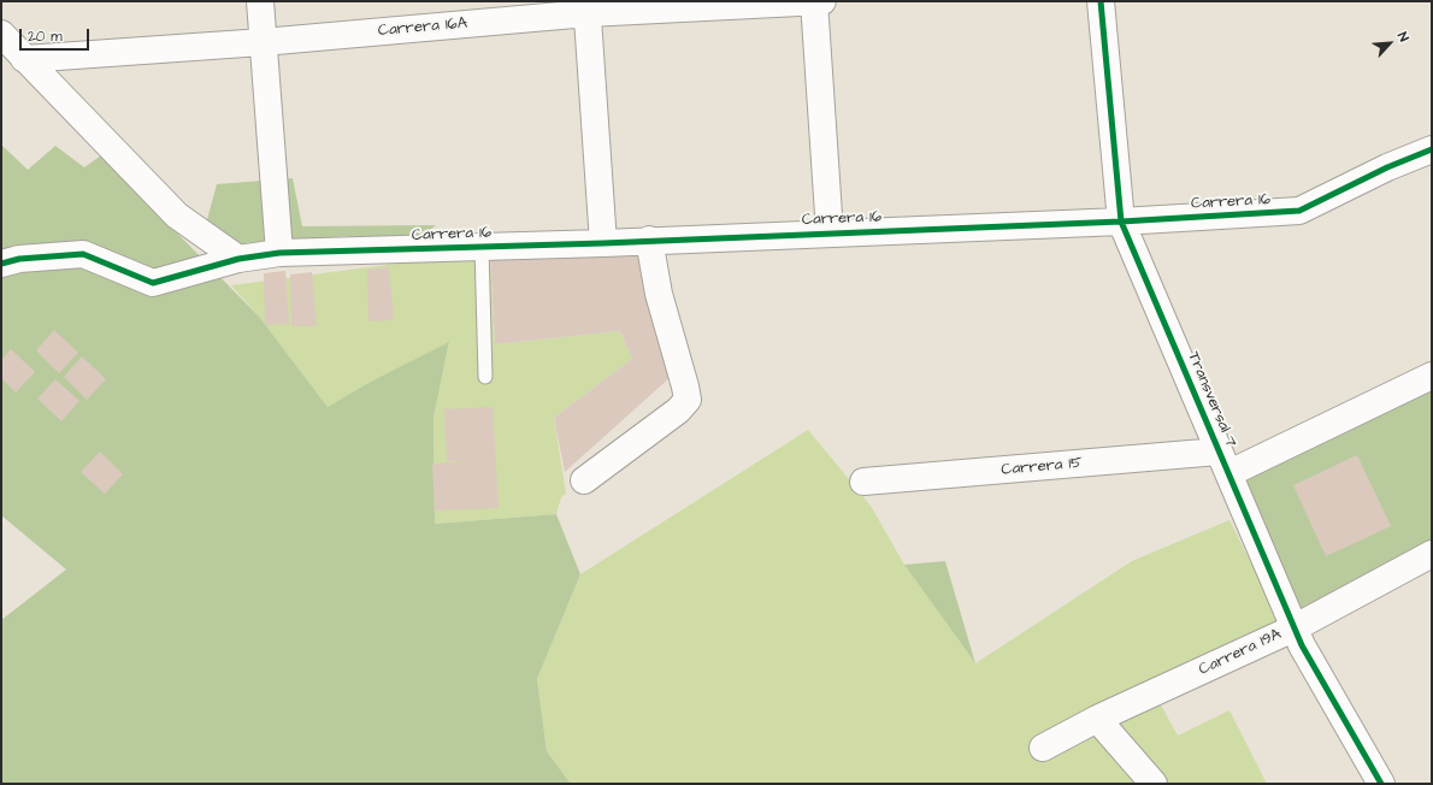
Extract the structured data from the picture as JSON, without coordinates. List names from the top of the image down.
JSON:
{
  "streets": {
    "street": [
      "Carrera 16A",
      "Carrera 16",
      "Transversal 7",
      "Carrera 15",
      "Carrera 19A"
    ]
  },
  "crossings": [
    ["Carrera 16", "Transversal 7"],
    ["Transversal 7", "Carrera 15"],
    ["Transversal 7", "Carrera 19A"]
  ],
  "scale_bar": "20 m",
  "north": "top right"
}
